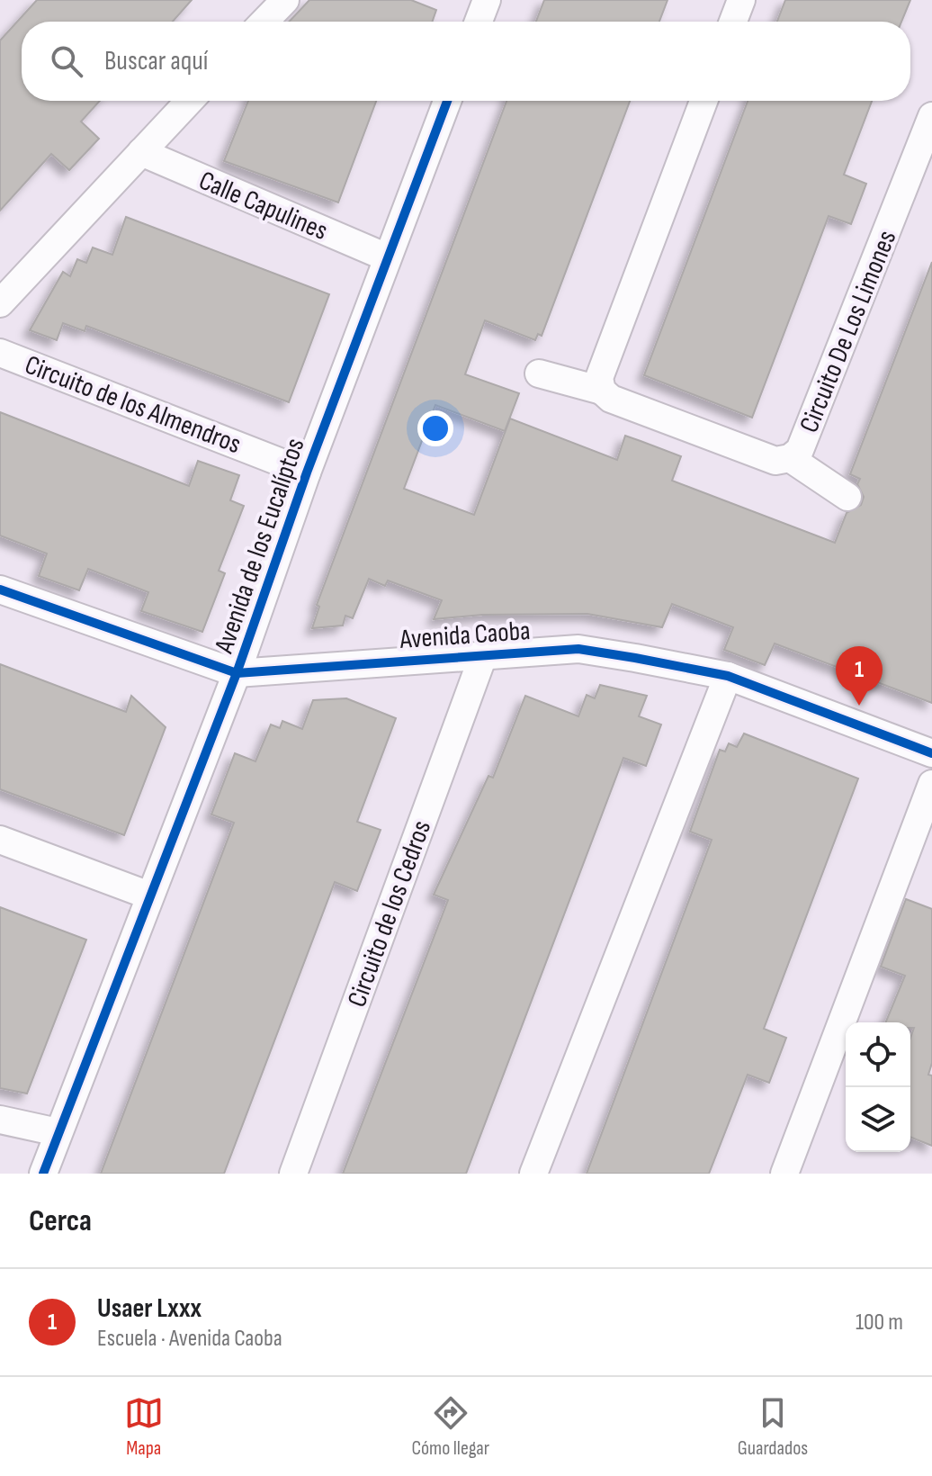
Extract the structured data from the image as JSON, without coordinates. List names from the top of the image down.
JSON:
{
  "streets": {
    "street": [
      "Calle Capulines",
      "Circuito De Los Limones",
      "Circuito de los Almendros",
      "Avenida de los Eucalíptos",
      "Avenida Caoba",
      "Circuito de los Cedros"
    ]
  },
  "crossings": [
    ["Calle Capulines", "Avenida de los Eucalíptos"],
    ["Circuito de los Almendros", "Avenida de los Eucalíptos"],
    ["Avenida de los Eucalíptos", "Avenida Caoba"],
    ["Avenida Caoba", "Circuito de los Cedros"]
  ],
  "page": {
    "search": "Buscar aquí",
    "pins": "1",
    "heading": "Cerca",
    "list": [
      {
        "mark": "1",
        "name": "Usaer Lxxx",
        "note": "Escuela · Avenida Caoba",
        "value": "100 m"
      }
    ],
    "nav": ["Mapa", "Cómo llegar", "Guardados"]
  }
}
